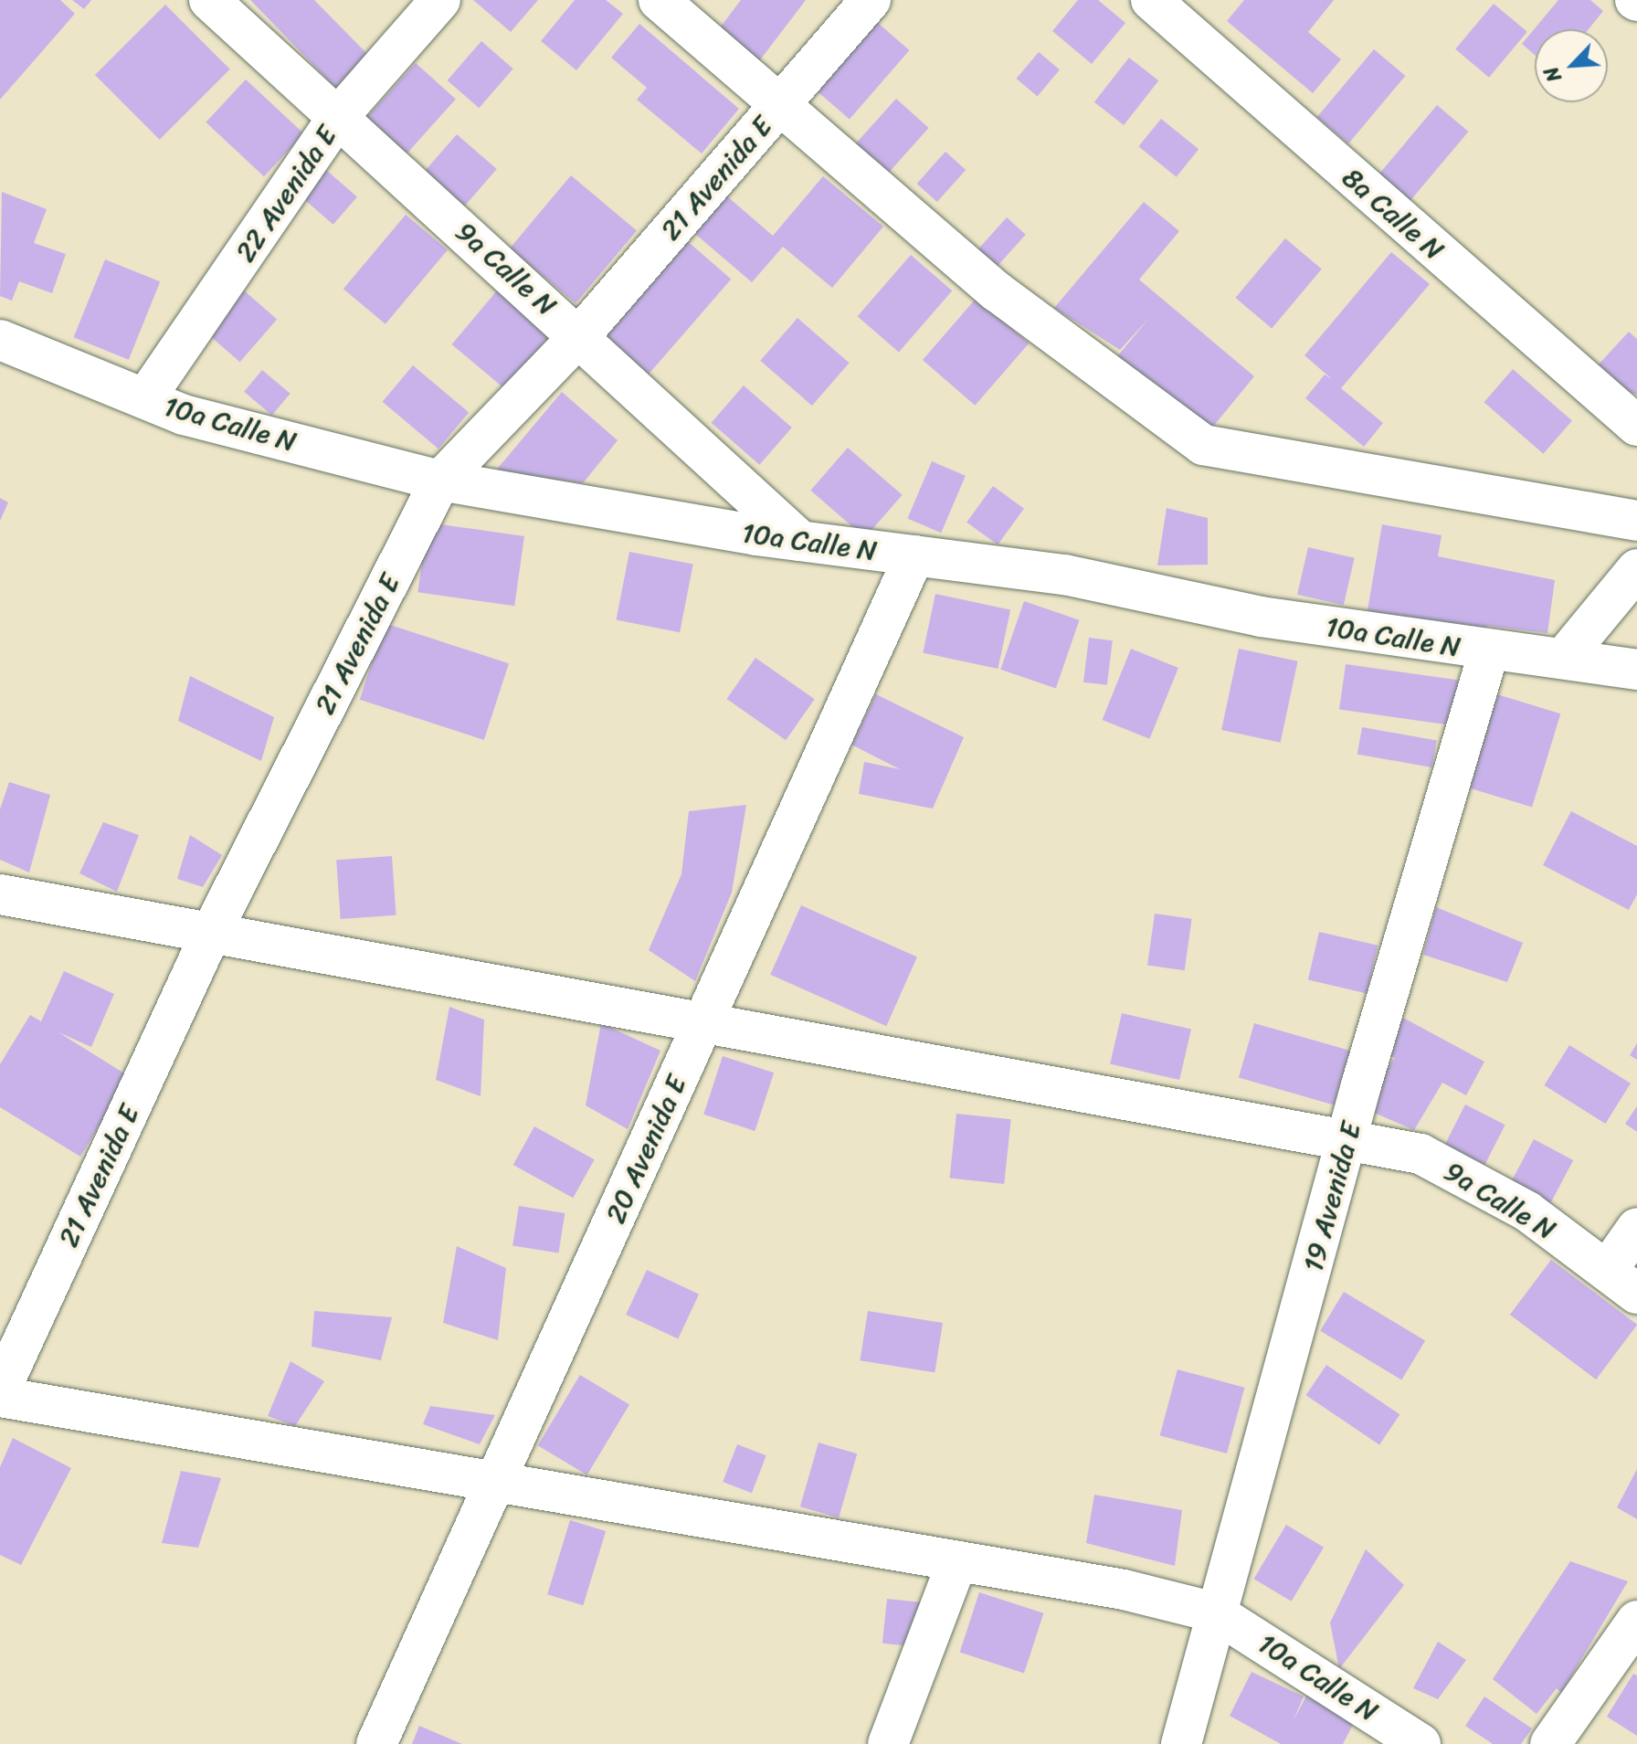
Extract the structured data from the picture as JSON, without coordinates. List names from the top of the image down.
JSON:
{
  "streets": {
    "street": [
      "21 Avenida E",
      "22 Avenida E",
      "8a Calle N",
      "9a Calle N",
      "10a Calle N",
      "20 Avenida E",
      "19 Avenida E"
    ]
  },
  "crossings": [
    ["21 Avenida E", "9a Calle N"],
    ["21 Avenida E", "10a Calle N"],
    ["22 Avenida E", "9a Calle N"],
    ["22 Avenida E", "10a Calle N"],
    ["9a Calle N", "10a Calle N"],
    ["9a Calle N", "20 Avenida E"],
    ["9a Calle N", "19 Avenida E"],
    ["10a Calle N", "20 Avenida E"],
    ["10a Calle N", "19 Avenida E"]
  ],
  "north": "bottom left"
}
